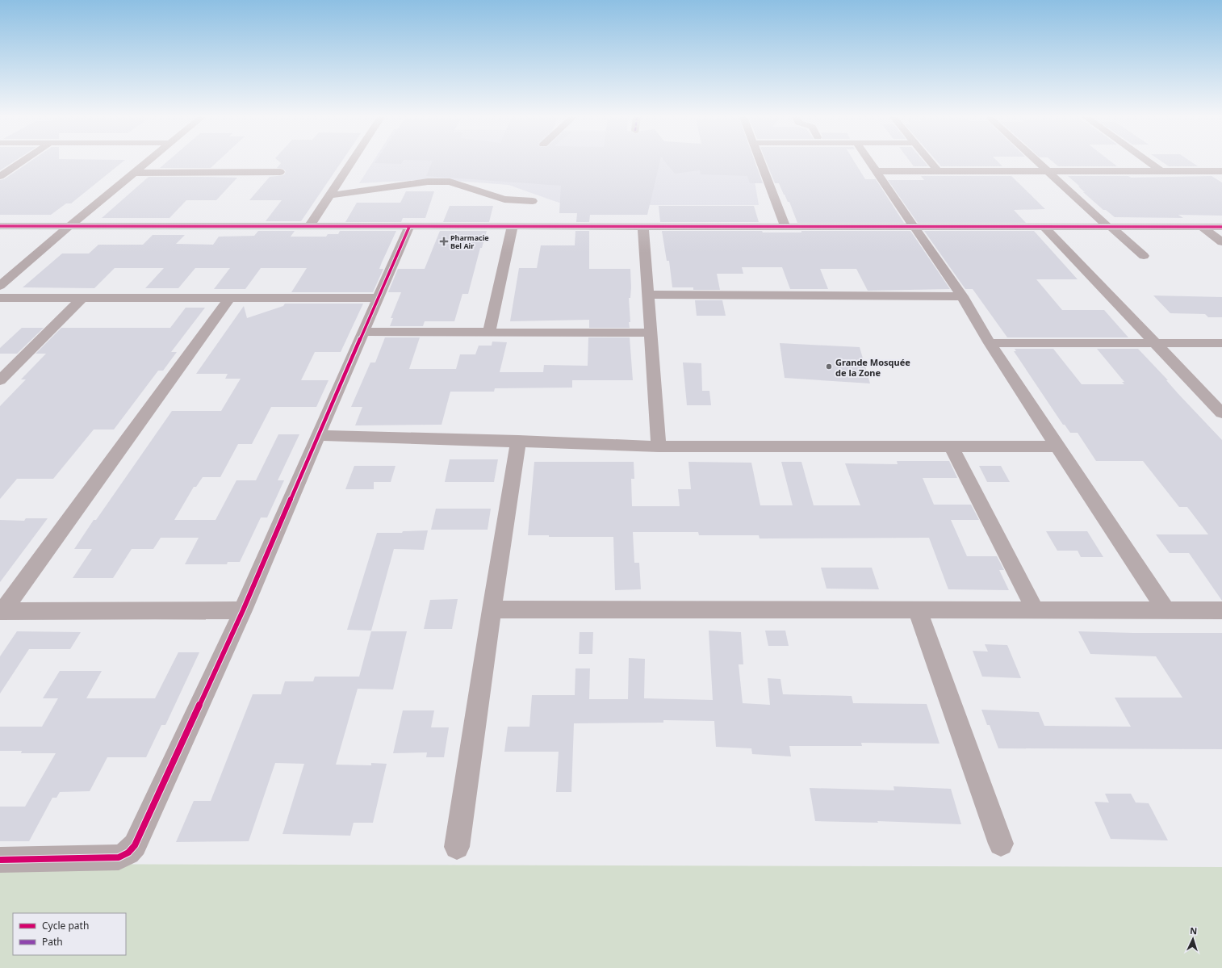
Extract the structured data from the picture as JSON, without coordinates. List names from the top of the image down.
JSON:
{
  "places": {
    "health": ["Pharmacie Bel Air"],
    "other": ["Grande Mosquée de la Zone"]
  },
  "legend": ["Cycle path", "Path"],
  "north": "top"
}
